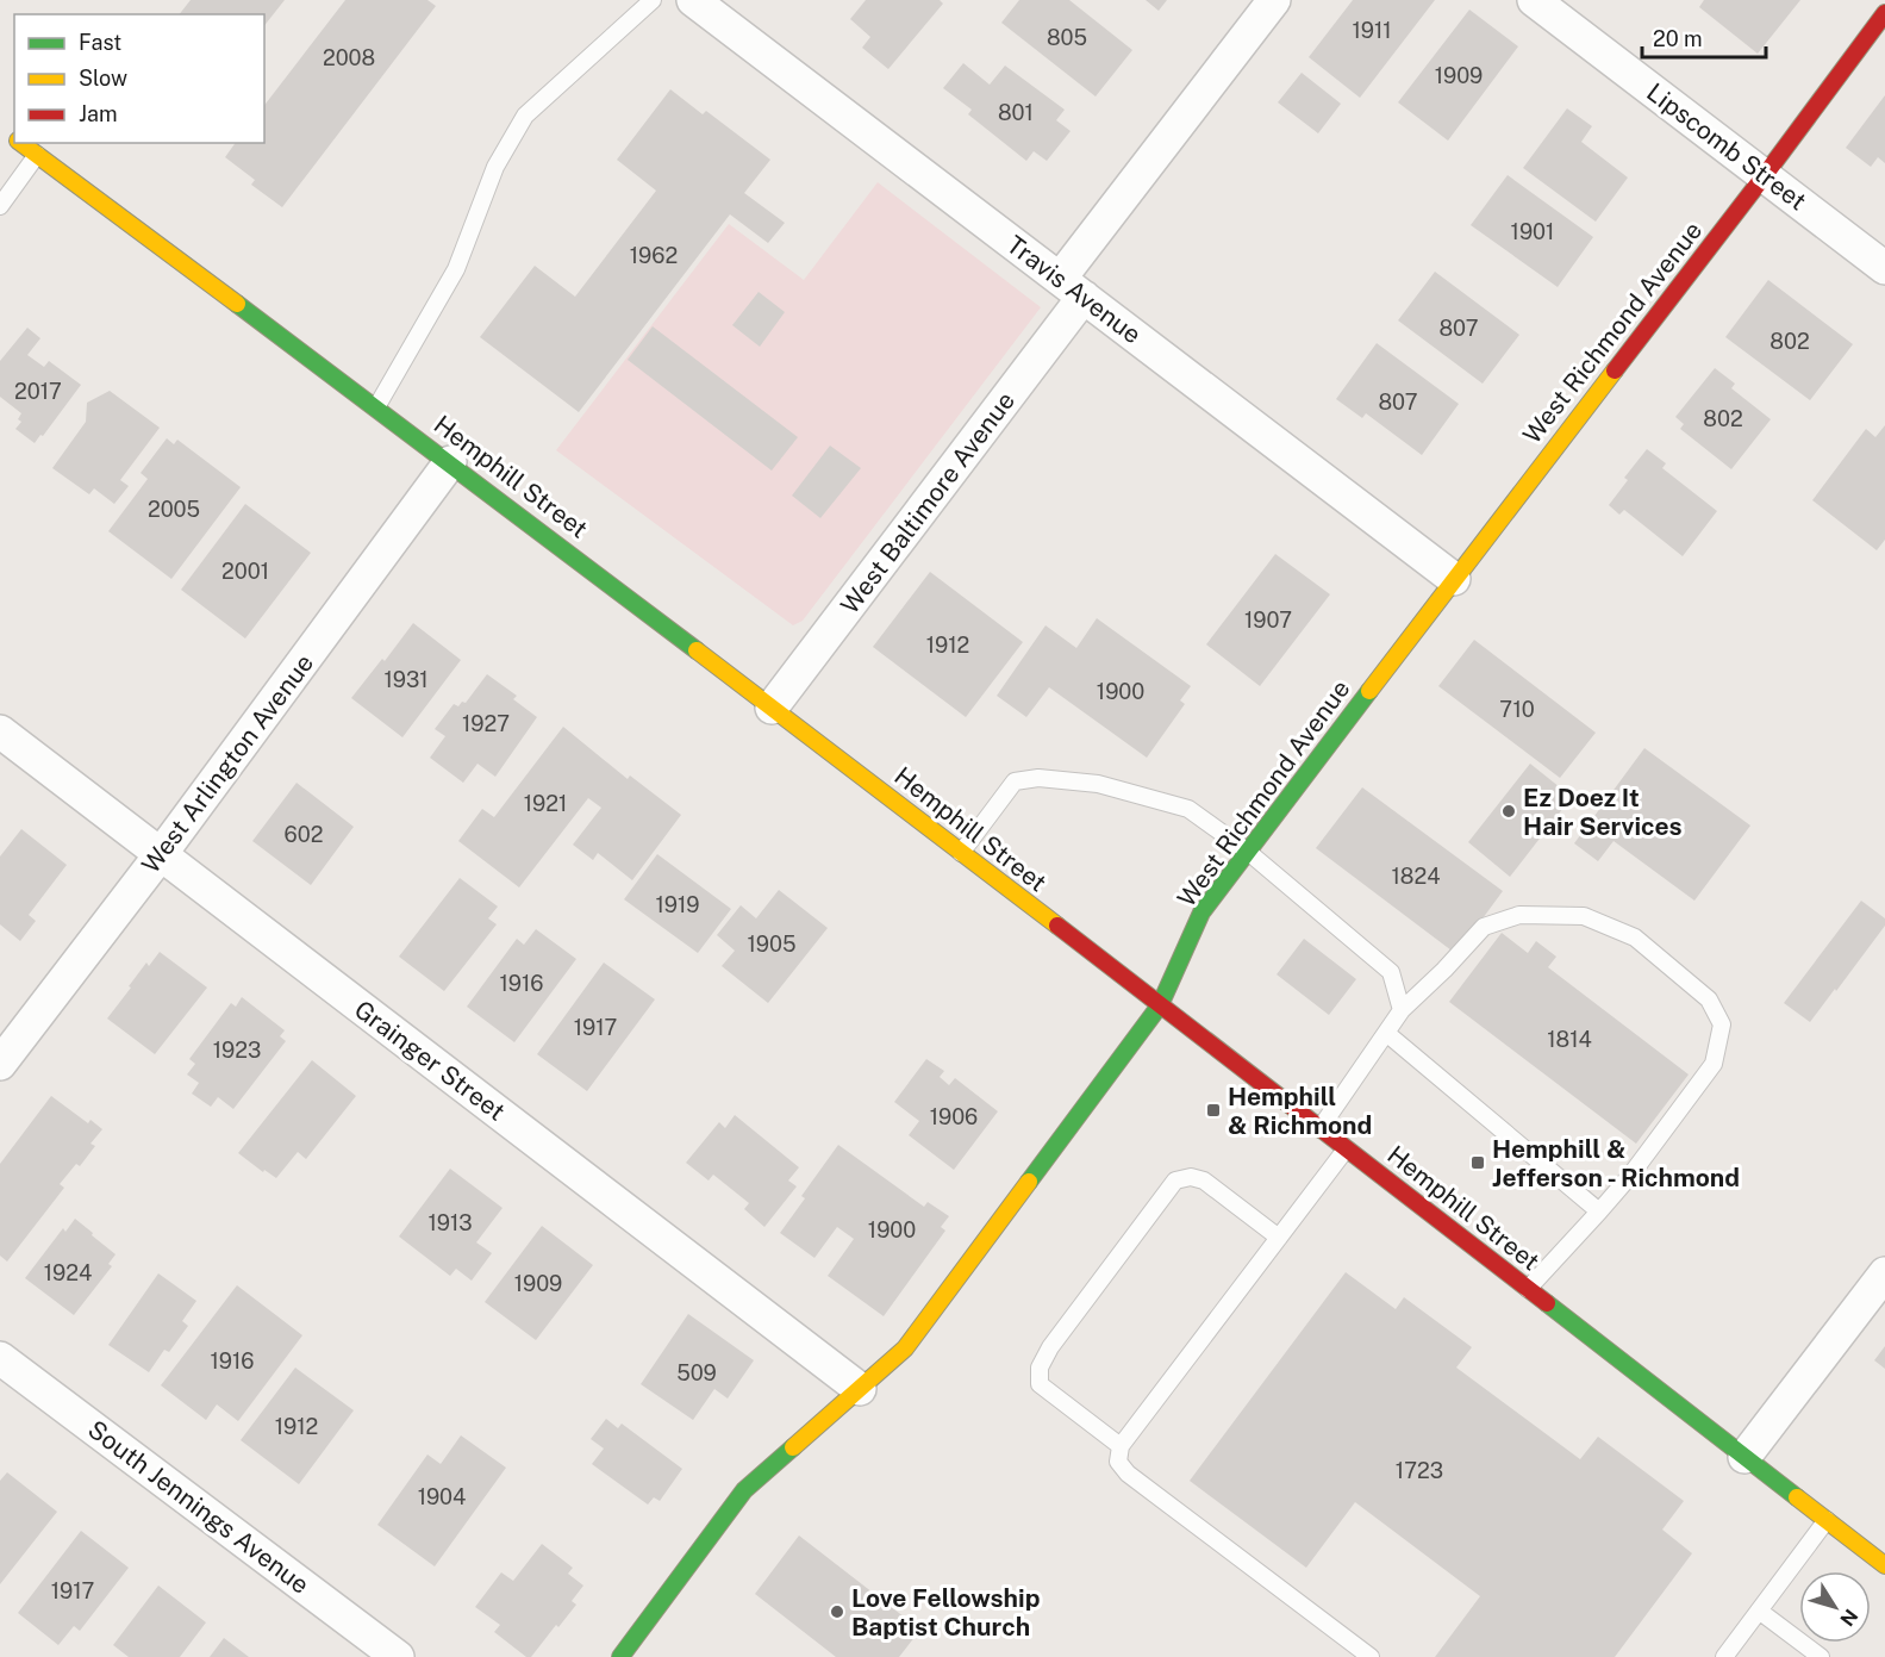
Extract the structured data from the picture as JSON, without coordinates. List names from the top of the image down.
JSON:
{
  "streets": {
    "main road": ["West Richmond Avenue", "Hemphill Street"],
    "street": [
      "Lipscomb Street",
      "Travis Avenue",
      "West Baltimore Avenue",
      "West Arlington Avenue",
      "Grainger Street",
      "South Jennings Avenue"
    ]
  },
  "crossings": [
    ["Lipscomb Street", "West Richmond Avenue"],
    ["Travis Avenue", "West Richmond Avenue"],
    ["Travis Avenue", "West Baltimore Avenue"],
    ["West Richmond Avenue", "Hemphill Street"],
    ["West Richmond Avenue", "Grainger Street"],
    ["Hemphill Street", "West Baltimore Avenue"],
    ["Hemphill Street", "West Arlington Avenue"],
    ["West Arlington Avenue", "Grainger Street"]
  ],
  "places": {
    "other": ["Ez Doez It Hair Services", "Love Fellowship Baptist Church"],
    "transit": ["Hemphill & Richmond", "Hemphill & Jefferson - Richmond"]
  },
  "house_numbers": [
    "1911",
    "805",
    "2008",
    "1909",
    "801",
    "1901",
    "1962",
    "807",
    "802",
    "2017",
    "807",
    "802",
    "2005",
    "2001",
    "1907",
    "1912",
    "1931",
    "1900",
    "710",
    "1927",
    "1921",
    "602",
    "1824",
    "1919",
    "1905",
    "1916",
    "1917",
    "1814",
    "1923",
    "1906",
    "1913",
    "1900",
    "1924",
    "1909",
    "1916",
    "509",
    "1912",
    "1723",
    "1904",
    "1917"
  ],
  "legend": ["Fast", "Slow", "Jam"],
  "scale_bar": "20 m",
  "north": "bottom right"
}
